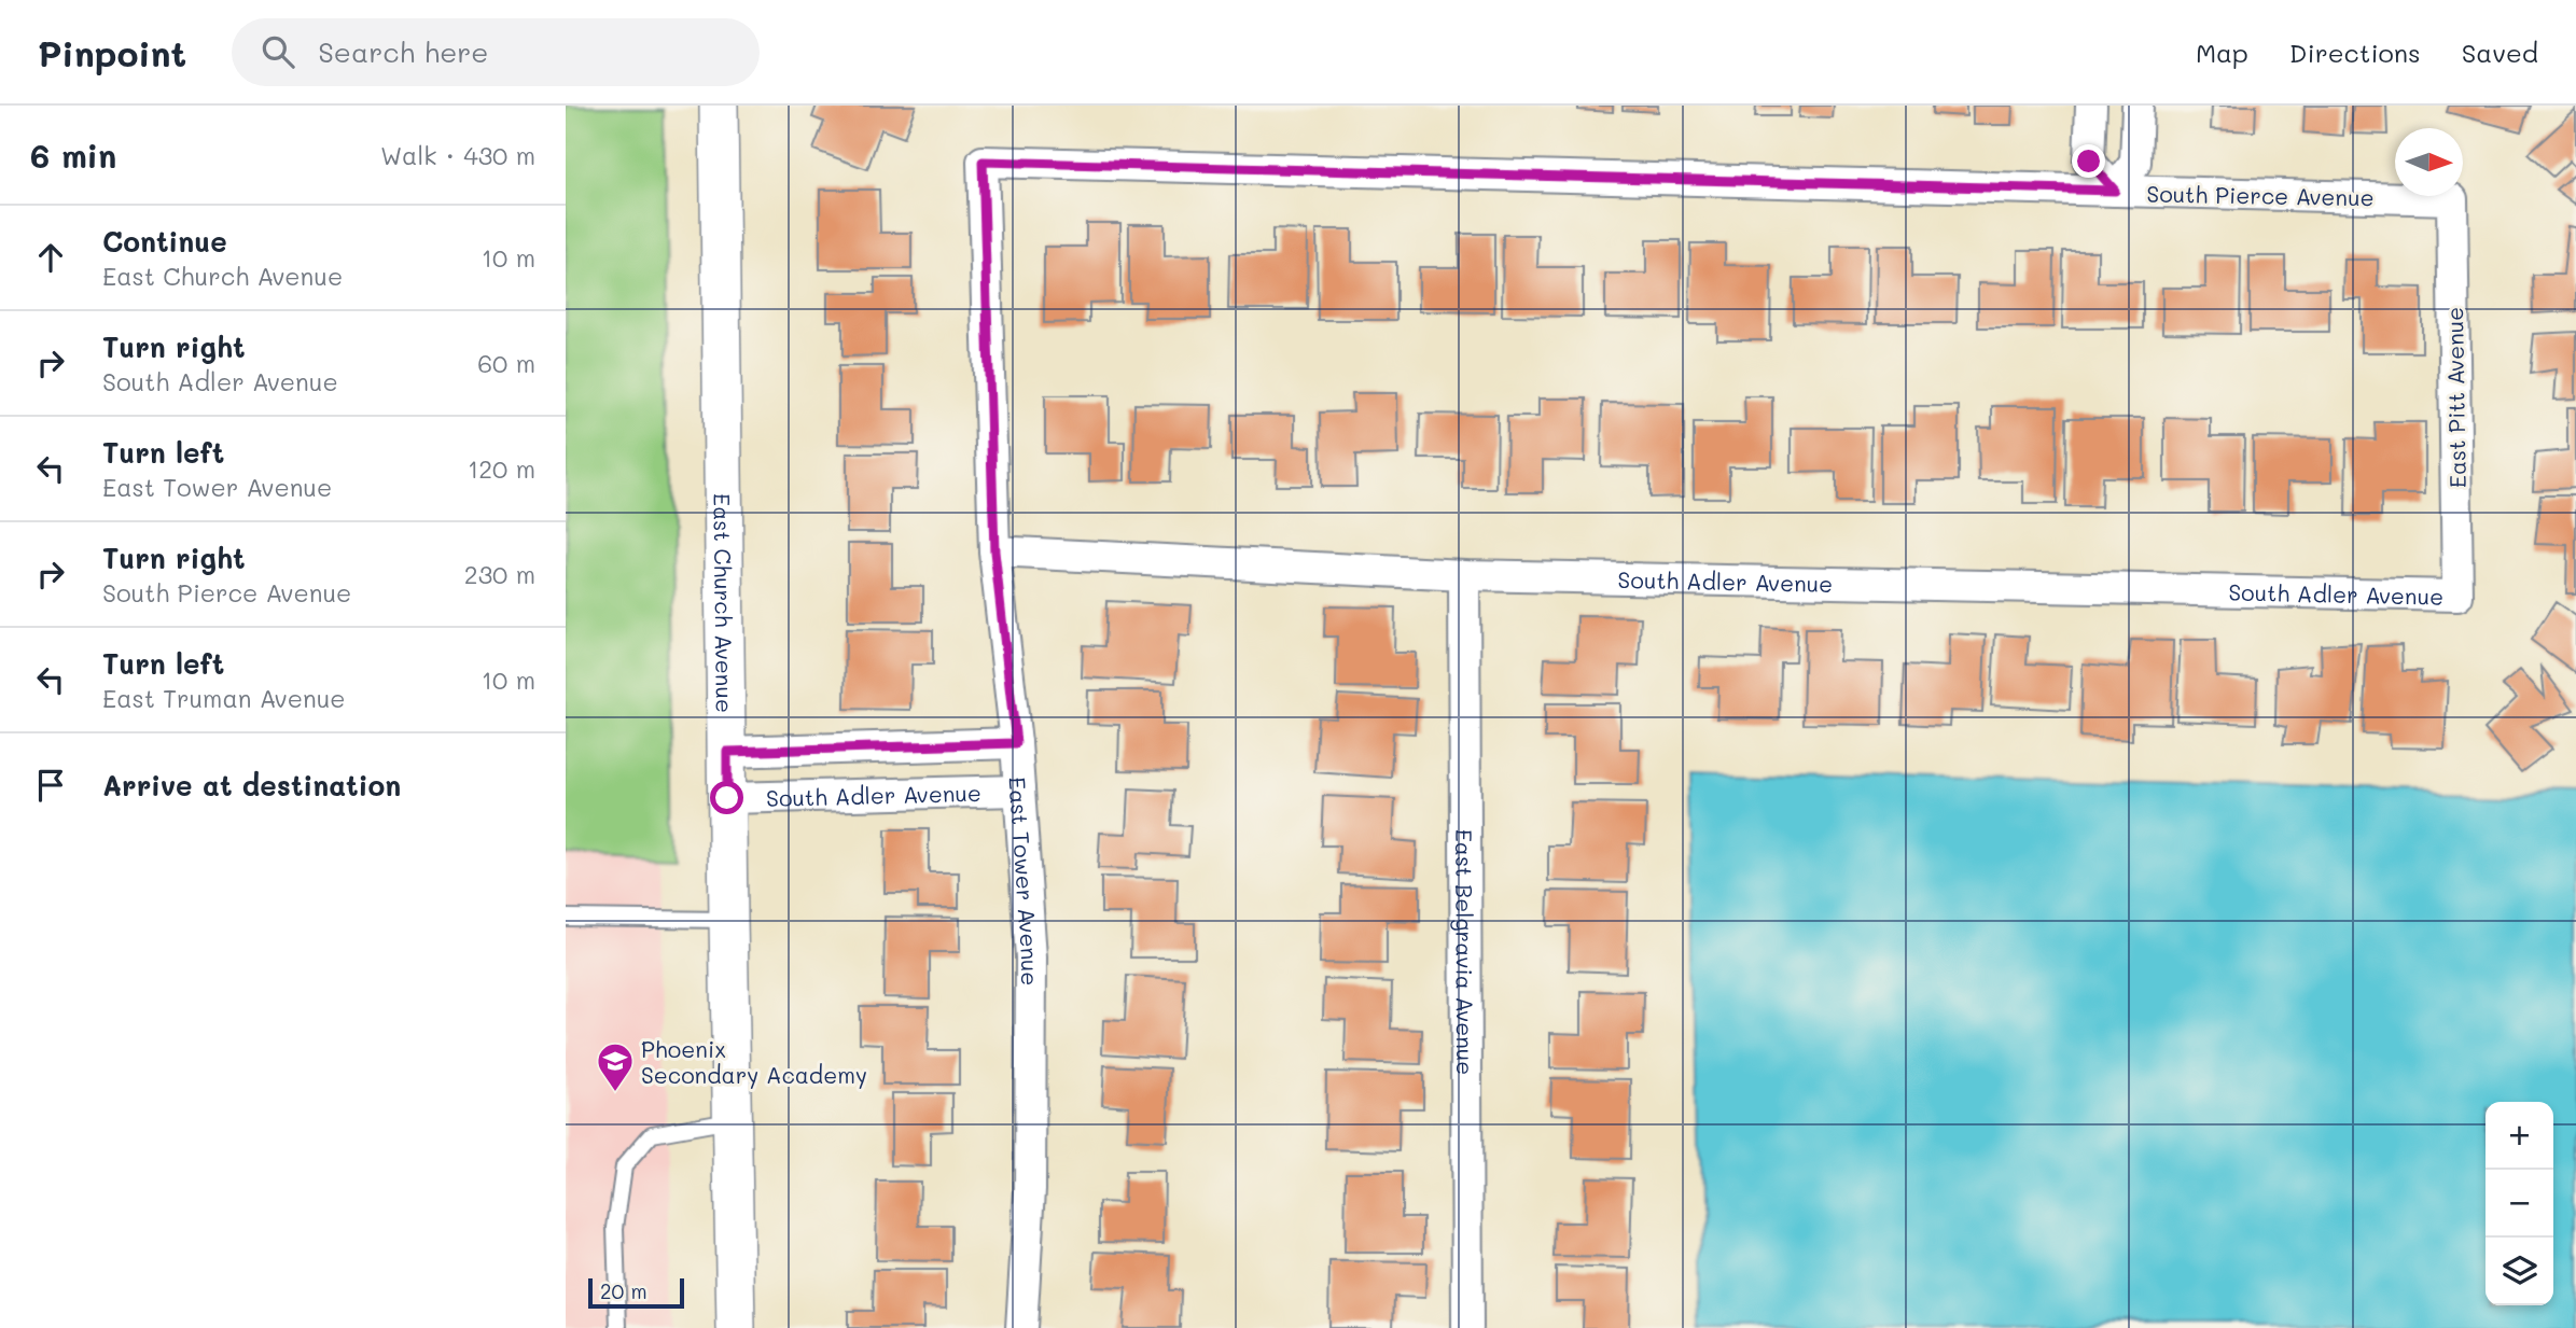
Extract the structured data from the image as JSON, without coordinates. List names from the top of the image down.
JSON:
{
  "streets": {
    "street": [
      "South Pierce Avenue",
      "East Pitt Avenue",
      "South Adler Avenue",
      "East Church Avenue",
      "East Tower Avenue",
      "East Belgravia Avenue"
    ]
  },
  "crossings": [
    ["South Pierce Avenue", "East Pitt Avenue"],
    ["South Pierce Avenue", "East Tower Avenue"],
    ["East Pitt Avenue", "South Adler Avenue"],
    ["South Adler Avenue", "East Church Avenue"],
    ["South Adler Avenue", "East Tower Avenue"],
    ["South Adler Avenue", "East Belgravia Avenue"]
  ],
  "places": {
    "school or university": ["Phoenix Secondary Academy"]
  },
  "scale_bar": "20 m",
  "north": "right",
  "page": {
    "header": "Pinpoint",
    "search": "Search here",
    "nav": ["Map", "Directions", "Saved"],
    "heading": ["6 min", "Walk · 430 m"],
    "list": [
      ["Continue", "East Church Avenue", "10 m"],
      ["Turn right", "South Adler Avenue", "60 m"],
      ["Turn left", "East Tower Avenue", "120 m"],
      ["Turn right", "South Pierce Avenue", "230 m"],
      ["Turn left", "East Truman Avenue", "10 m"],
      "Arrive at destination"
    ],
    "map_buttons": ["+", "−"],
    "scale": "20 m"
  }
}
